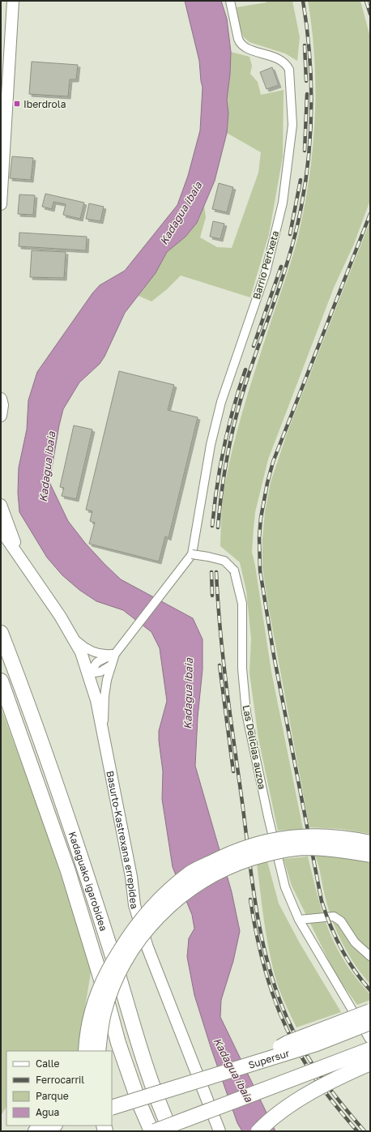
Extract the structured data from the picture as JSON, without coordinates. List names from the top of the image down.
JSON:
{
  "streets": {
    "highway": ["Kadaguako igarobidea", "Supersur"],
    "street": ["Barrio Pertxeta", "Las Delicias auzoa", "Basurto-Kastrexana errepidea"]
  },
  "crossings": [
    ["Barrio Pertxeta", "Las Delicias auzoa"]
  ],
  "water": ["Kadagua ibaia"],
  "places": {
    "transit": ["Iberdrola"]
  },
  "legend": [
    "Calle",
    "Ferrocarril",
    "Parque",
    "Agua"
  ]
}
